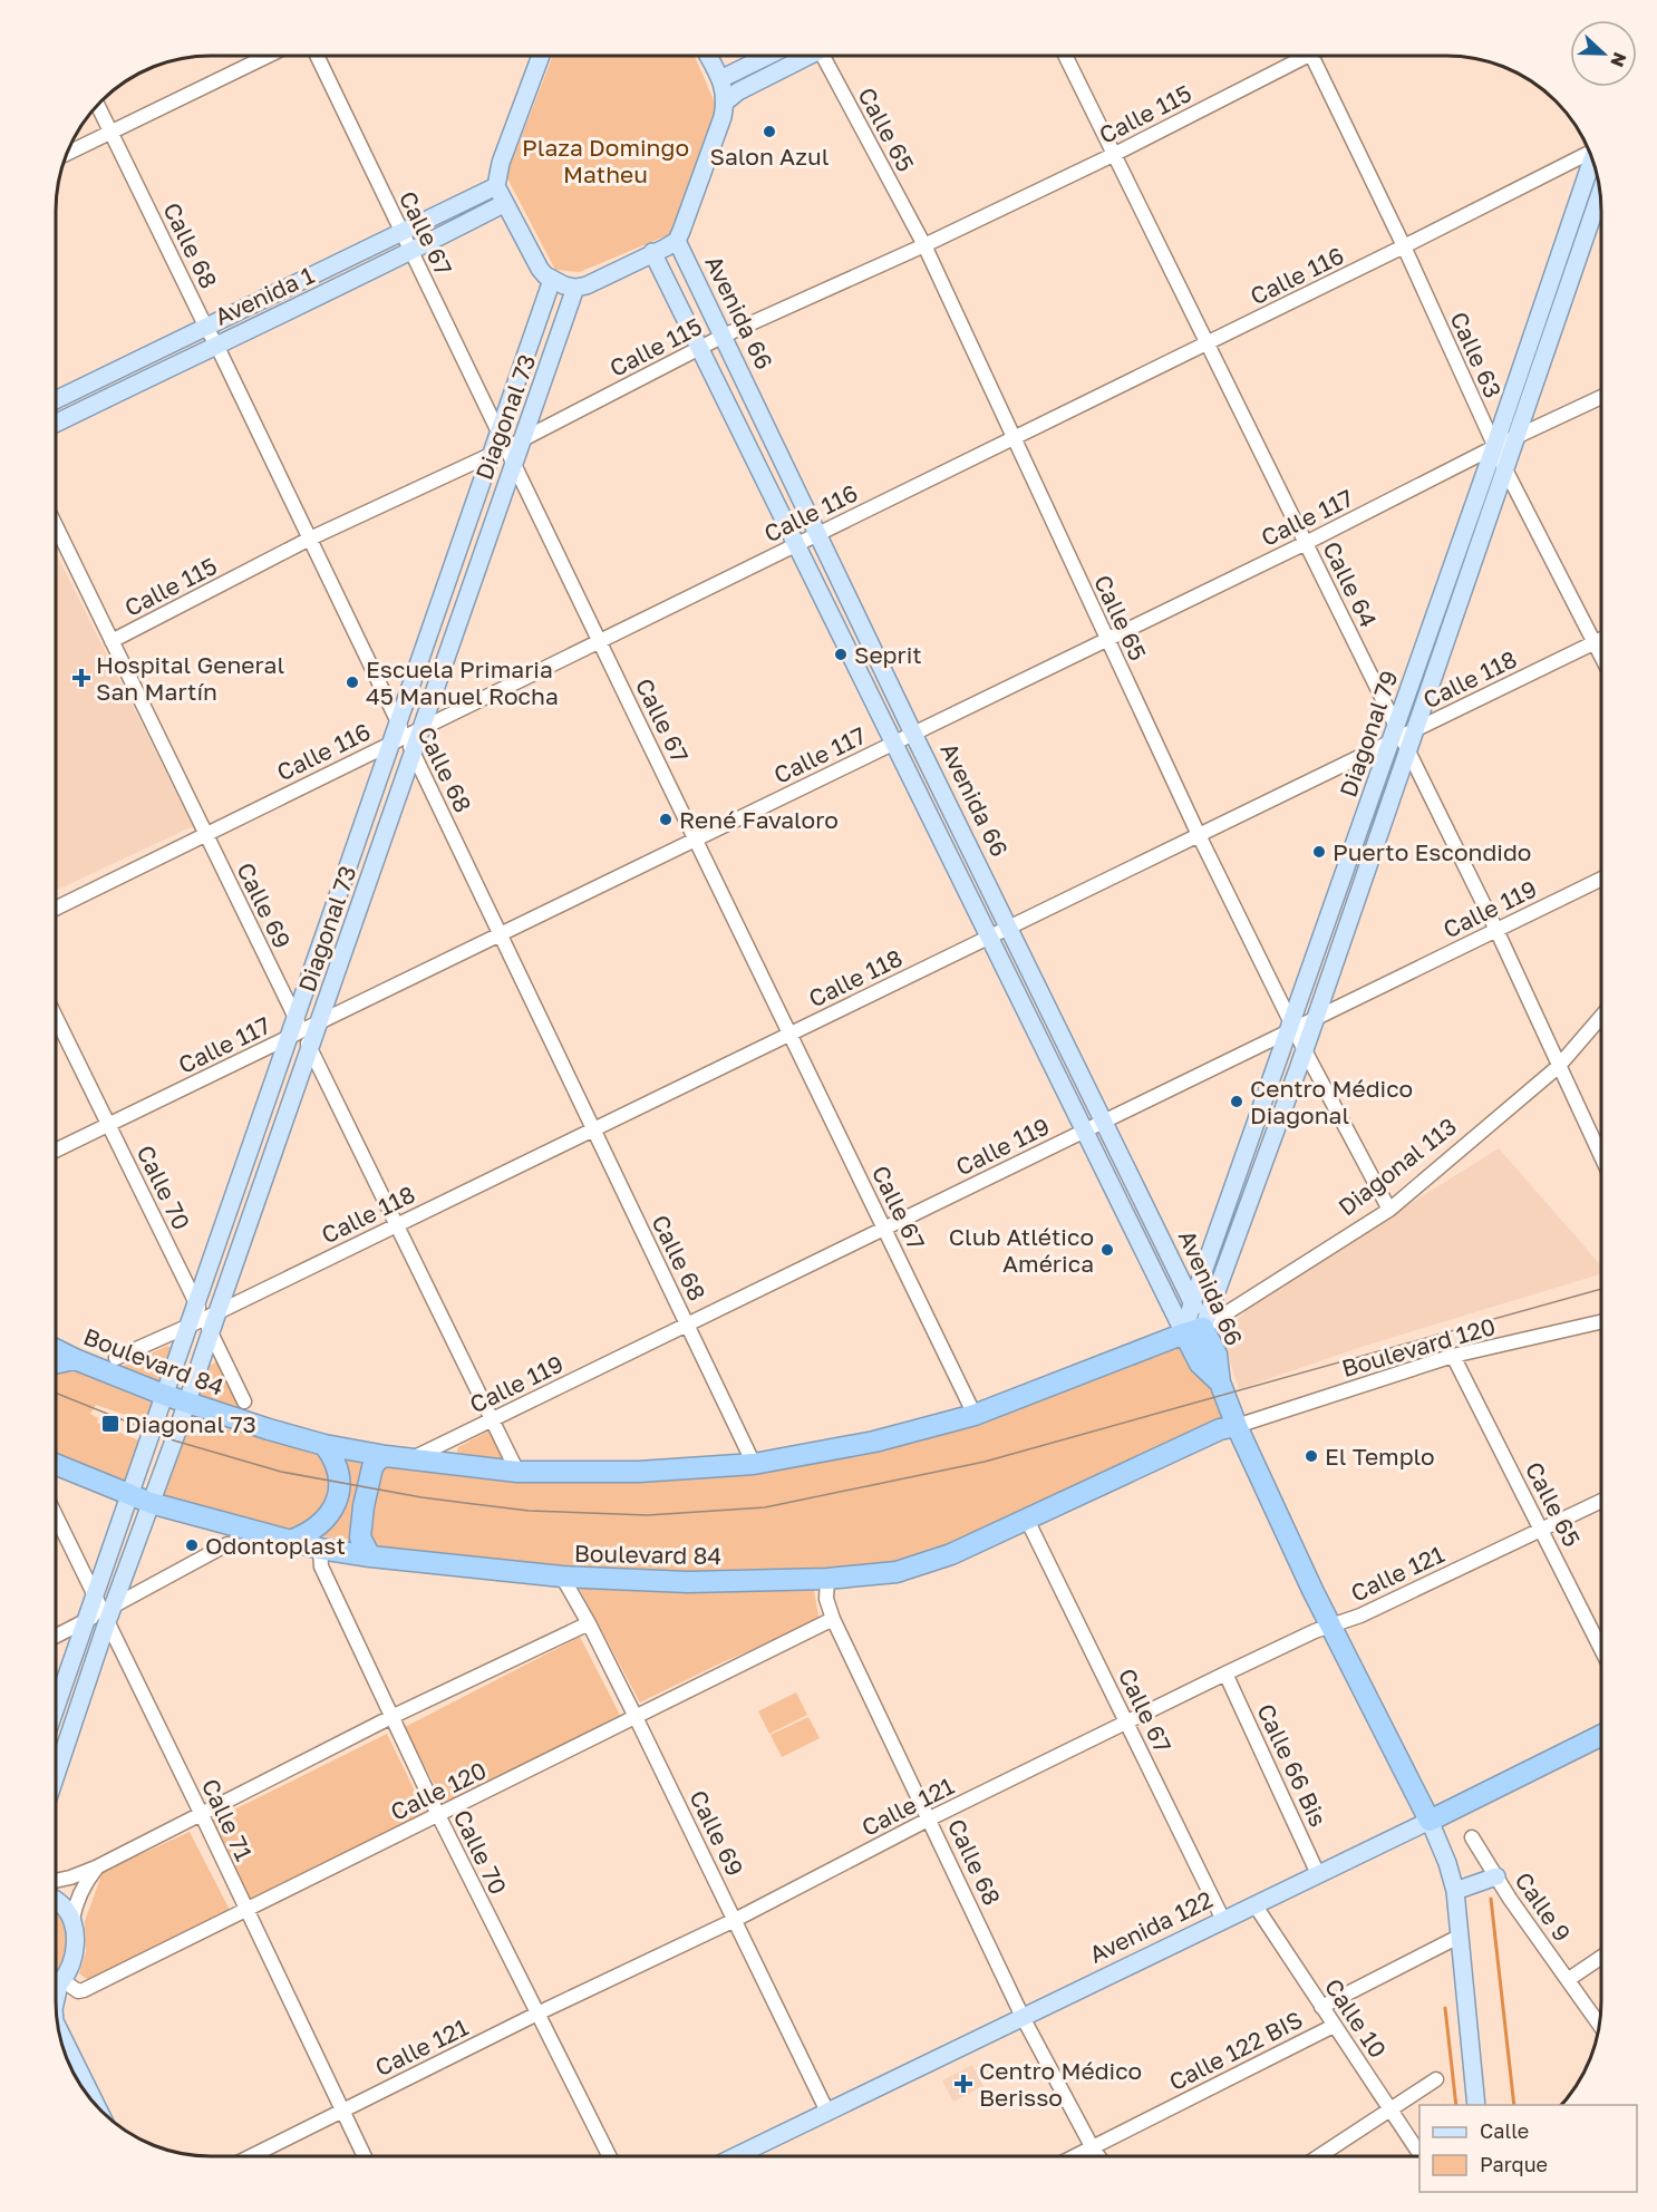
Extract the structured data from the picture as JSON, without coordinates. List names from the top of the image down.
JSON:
{
  "streets": {
    "highway": ["Avenida 66", "Boulevard 84", "Avenida 122"],
    "main road": ["Avenida 1", "Diagonal 73", "Diagonal 79"],
    "street": [
      "Calle 115",
      "Calle 65",
      "Calle 67",
      "Calle 68",
      "Calle 116",
      "Calle 63",
      "Calle 117",
      "Calle 64",
      "Calle 118",
      "Calle 69",
      "Calle 119",
      "Diagonal 113",
      "Calle 70",
      "Boulevard 120",
      "Calle 121",
      "Calle 66 Bis",
      "Calle 120",
      "Calle 71",
      "Calle 9",
      "Calle 10",
      "Calle 122 BIS"
    ]
  },
  "crossings": [
    ["Calle 115", "Calle 65"],
    ["Calle 115", "Calle 67"],
    ["Calle 115", "Calle 68"],
    ["Calle 115", "Avenida 66"],
    ["Calle 115", "Diagonal 73"],
    ["Calle 115", "Calle 64"],
    ["Calle 115", "Calle 69"],
    ["Calle 65", "Calle 116"],
    ["Calle 65", "Calle 117"],
    ["Calle 65", "Calle 118"],
    ["Calle 65", "Diagonal 79"],
    ["Calle 65", "Calle 119"],
    ["Calle 65", "Diagonal 113"],
    ["Calle 65", "Boulevard 120"],
    ["Calle 65", "Calle 121"],
    ["Calle 67", "Calle 116"],
    ["Calle 67", "Avenida 1"],
    ["Calle 67", "Diagonal 73"],
    ["Calle 67", "Calle 117"],
    ["Calle 67", "Calle 118"],
    ["Calle 67", "Calle 119"],
    ["Calle 67", "Boulevard 84"],
    ["Calle 67", "Calle 121"],
    ["Calle 67", "Avenida 122"],
    ["Calle 68", "Calle 116"],
    ["Calle 68", "Avenida 1"],
    ["Calle 68", "Diagonal 73"],
    ["Calle 68", "Calle 117"],
    ["Calle 68", "Calle 118"],
    ["Calle 68", "Calle 119"],
    ["Calle 68", "Boulevard 84"],
    ["Calle 68", "Calle 121"],
    ["Calle 68", "Calle 120"],
    ["Calle 68", "Avenida 122"],
    ["Calle 68", "Calle 122 BIS"],
    ["Calle 116", "Avenida 66"],
    ["Calle 116", "Calle 63"],
    ["Calle 116", "Diagonal 73"],
    ["Calle 116", "Calle 64"],
    ["Calle 116", "Calle 69"],
    ["Avenida 66", "Calle 117"],
    ["Avenida 66", "Calle 118"],
    ["Avenida 66", "Diagonal 79"],
    ["Avenida 66", "Calle 119"],
    ["Avenida 66", "Diagonal 113"],
    ["Avenida 66", "Boulevard 120"],
    ["Avenida 66", "Boulevard 84"],
    ["Avenida 66", "Calle 121"],
    ["Avenida 66", "Avenida 122"],
    ["Calle 63", "Calle 117"],
    ["Calle 63", "Calle 118"],
    ["Calle 63", "Diagonal 79"],
    ["Diagonal 73", "Calle 117"],
    ["Diagonal 73", "Calle 118"],
    ["Diagonal 73", "Calle 69"],
    ["Diagonal 73", "Calle 70"],
    ["Diagonal 73", "Boulevard 84"],
    ["Diagonal 73", "Calle 71"],
    ["Calle 117", "Calle 64"],
    ["Calle 117", "Diagonal 79"],
    ["Calle 117", "Calle 69"],
    ["Calle 117", "Calle 70"],
    ["Calle 64", "Calle 118"],
    ["Calle 64", "Diagonal 79"],
    ["Calle 64", "Calle 119"],
    ["Calle 64", "Diagonal 113"],
    ["Calle 118", "Diagonal 79"],
    ["Calle 118", "Calle 69"],
    ["Calle 118", "Calle 70"],
    ["Diagonal 79", "Calle 119"],
    ["Diagonal 79", "Diagonal 113"],
    ["Diagonal 79", "Boulevard 84"],
    ["Calle 69", "Calle 119"],
    ["Calle 69", "Boulevard 84"],
    ["Calle 69", "Calle 121"],
    ["Calle 69", "Calle 120"],
    ["Calle 69", "Avenida 122"],
    ["Calle 119", "Boulevard 84"],
    ["Diagonal 113", "Boulevard 84"],
    ["Calle 70", "Boulevard 84"],
    ["Calle 70", "Calle 121"],
    ["Calle 70", "Calle 120"],
    ["Boulevard 120", "Boulevard 84"],
    ["Calle 121", "Calle 66 Bis"],
    ["Calle 121", "Calle 71"],
    ["Calle 66 Bis", "Avenida 122"],
    ["Calle 120", "Calle 71"],
    ["Avenida 122", "Calle 10"],
    ["Calle 10", "Calle 122 BIS"]
  ],
  "parks": ["Plaza Domingo Matheu"],
  "places": {
    "other": [
      "Salon Azul",
      "Seprit",
      "Escuela Primaria 45 Manuel Rocha",
      "René Favaloro",
      "Puerto Escondido",
      "Centro Médico Diagonal",
      "Club Atlético América",
      "El Templo",
      "Odontoplast"
    ],
    "health": ["Hospital General San Martín", "Centro Médico Berisso"],
    "transit": ["Diagonal 73"]
  },
  "legend": ["Calle", "Parque"],
  "north": "right"
}
